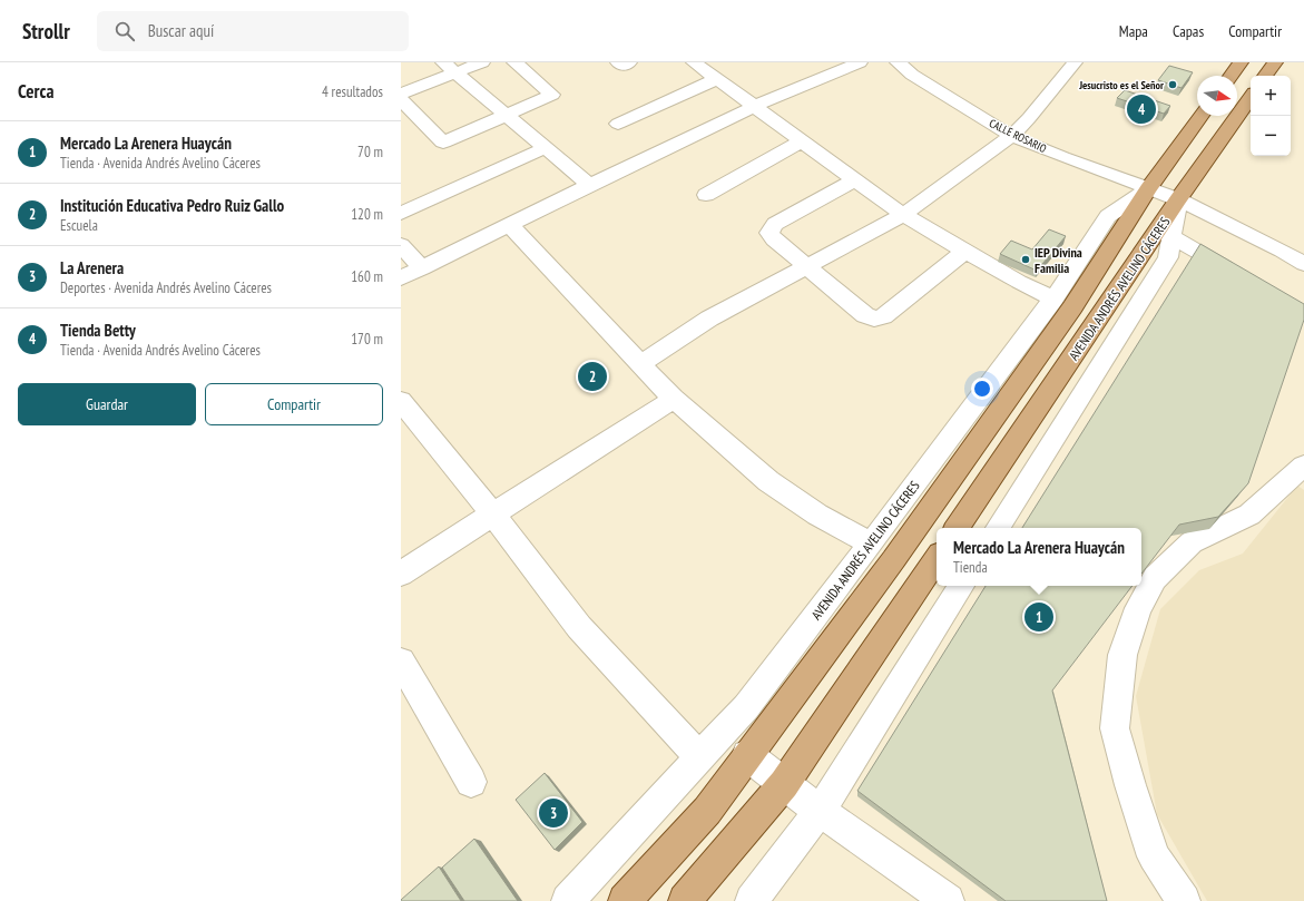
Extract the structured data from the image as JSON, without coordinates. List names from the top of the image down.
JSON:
{
  "streets": {
    "main road": ["AVENIDA ANDRÉS AVELINO CÁCERES"],
    "street": ["CALLE ROSARIO"]
  },
  "crossings": [
    ["CALLE ROSARIO", "AVENIDA ANDRÉS AVELINO CÁCERES"]
  ],
  "places": ["Jesucristo es el Señor", "IEP Divina Familia"],
  "north": "right",
  "page": {
    "header": "Strollr",
    "search": "Buscar aquí",
    "nav": ["Mapa", "Capas", "Compartir"],
    "heading": ["Cerca", "4 resultados"],
    "map_buttons": ["+", "−"],
    "pins": [
      "4",
      "2",
      "1",
      "3"
    ],
    "list": [
      {
        "mark": "1",
        "name": "Mercado La Arenera Huaycán",
        "note": "Tienda · Avenida Andrés Avelino Cáceres",
        "value": "70 m"
      },
      {
        "mark": "2",
        "name": "Institución Educativa Pedro Ruiz Gallo",
        "note": "Escuela",
        "value": "120 m"
      },
      {
        "mark": "3",
        "name": "La Arenera",
        "note": "Deportes · Avenida Andrés Avelino Cáceres",
        "value": "160 m"
      },
      {
        "mark": "4",
        "name": "Tienda Betty",
        "note": "Tienda · Avenida Andrés Avelino Cáceres",
        "value": "170 m"
      }
    ],
    "buttons": ["Guardar", "Compartir"],
    "popup": ["Mercado La Arenera Huaycán", "Tienda"]
  }
}
